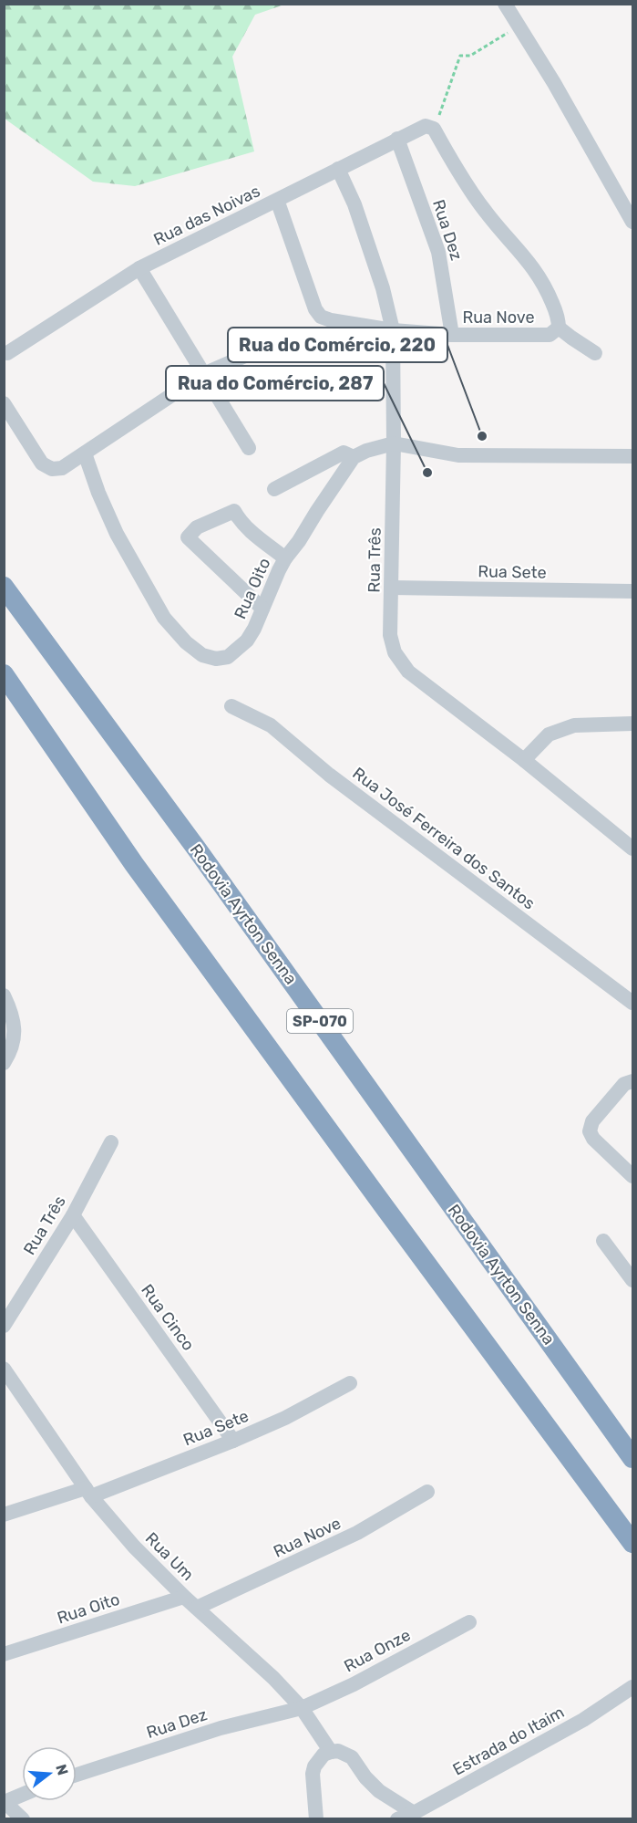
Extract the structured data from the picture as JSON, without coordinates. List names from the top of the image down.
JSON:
{
  "streets": {
    "highway": ["Rodovia Ayrton Senna", "SP-070"],
    "street": [
      "Rua das Noivas",
      "Rua Dez",
      "Rua Nove",
      "Rua Três",
      "Rua Sete",
      "Rua Oito",
      "Rua José Ferreira dos Santos",
      "Rua Cinco",
      "Rua Um",
      "Rua Onze",
      "Estrada do Itaim"
    ]
  },
  "crossings": [
    ["Rua das Noivas", "Rua Dez"],
    ["Rua das Noivas", "Rua Nove"],
    ["Rua das Noivas", "Rua Três"],
    ["Rua Dez", "Rua Nove"],
    ["Rua Dez", "Rua Um"],
    ["Rua Dez", "Rua Onze"],
    ["Rua Nove", "Rua Três"],
    ["Rua Nove", "Rua Um"],
    ["Rua Três", "Rua Sete"],
    ["Rua Três", "Rua Cinco"],
    ["Rua Sete", "Rua Cinco"],
    ["Rua Sete", "Rua Um"],
    ["Rua Oito", "Rua Um"],
    ["Rua Um", "Rua Onze"]
  ],
  "places": ["Rua do Comércio, 220", "Rua do Comércio, 287"],
  "north": "right"
}
